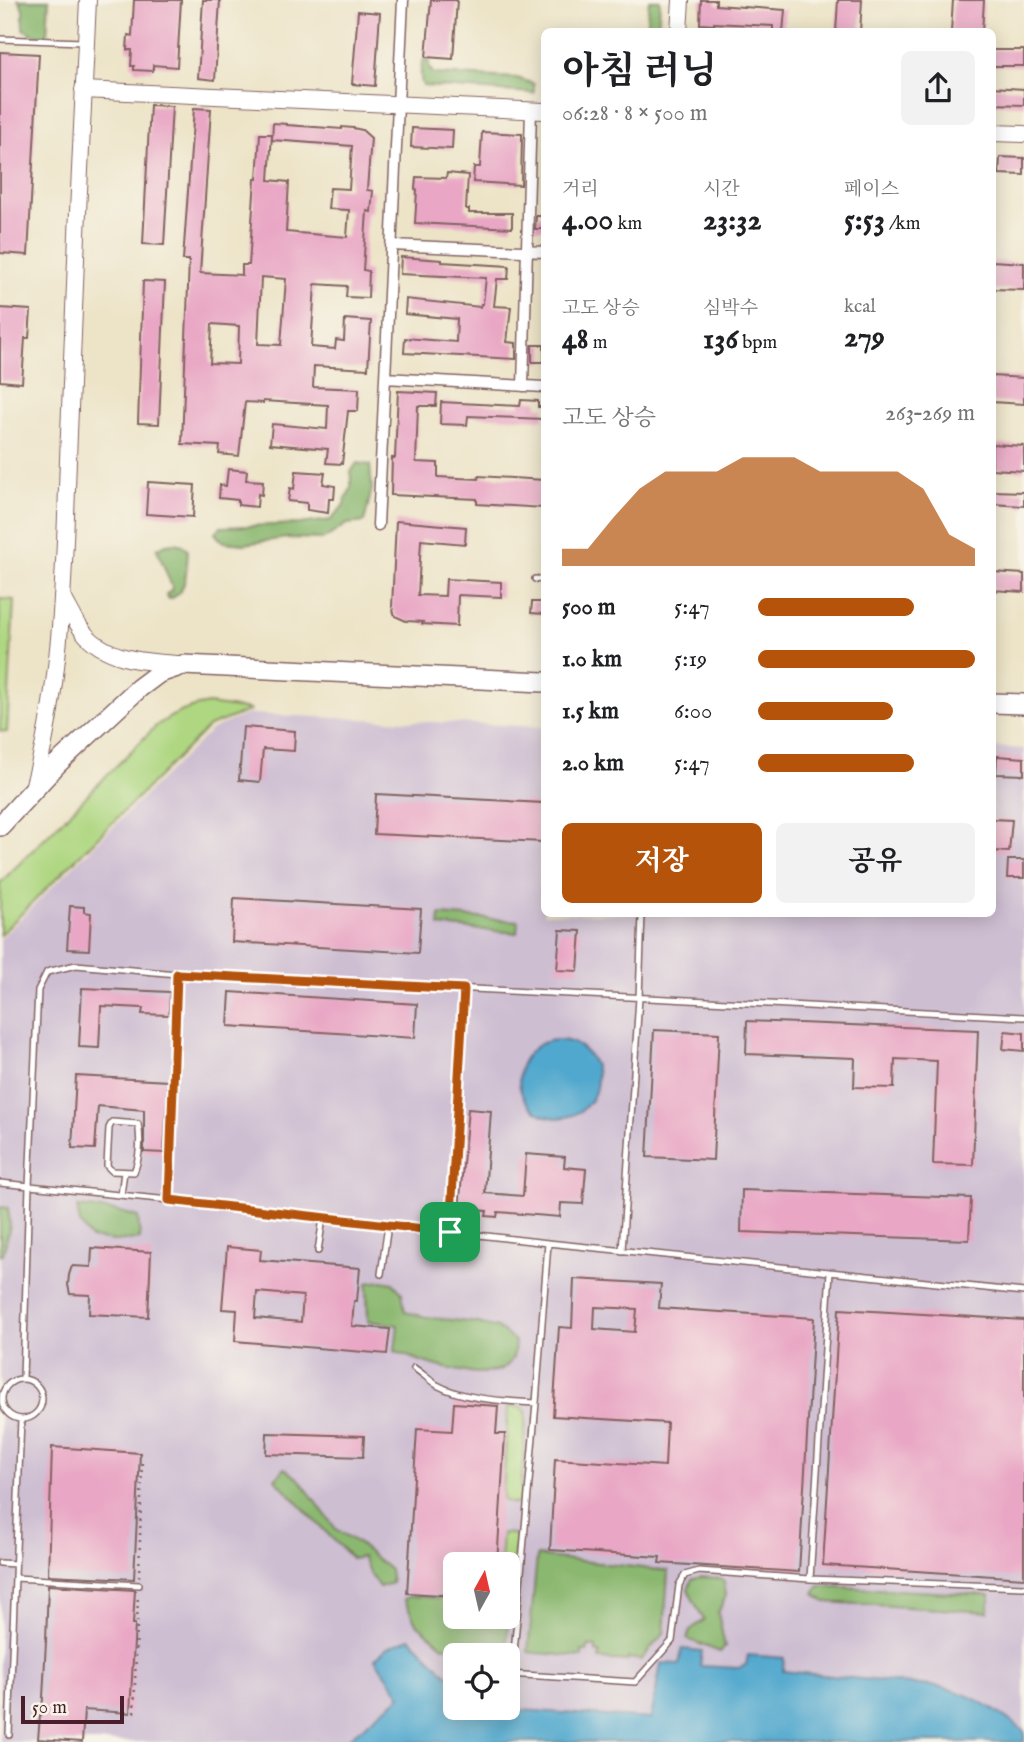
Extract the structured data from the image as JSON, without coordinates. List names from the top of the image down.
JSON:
{
  "scale_bar": "50 m",
  "north": "top",
  "page": {
    "heading": ["아침 러닝", "06:28 · 8 × 500 m"],
    "stats": [
      ["거리", "4.00 km"],
      ["시간", "23:32"],
      ["페이스", "5:53 /km"],
      ["고도 상승", "48 m"],
      ["심박수", "136 bpm"],
      ["kcal", "279"]
    ],
    "chart": ["고도 상승", "263–269 m"],
    "list": [
      {
        "name": "500 m",
        "note": "5:47"
      },
      {
        "name": "1.0 km",
        "note": "5:19"
      },
      {
        "name": "1.5 km",
        "note": "6:00"
      },
      {
        "name": "2.0 km",
        "note": "5:47"
      }
    ],
    "buttons": ["저장", "공유"],
    "scale": "50 m"
  }
}
